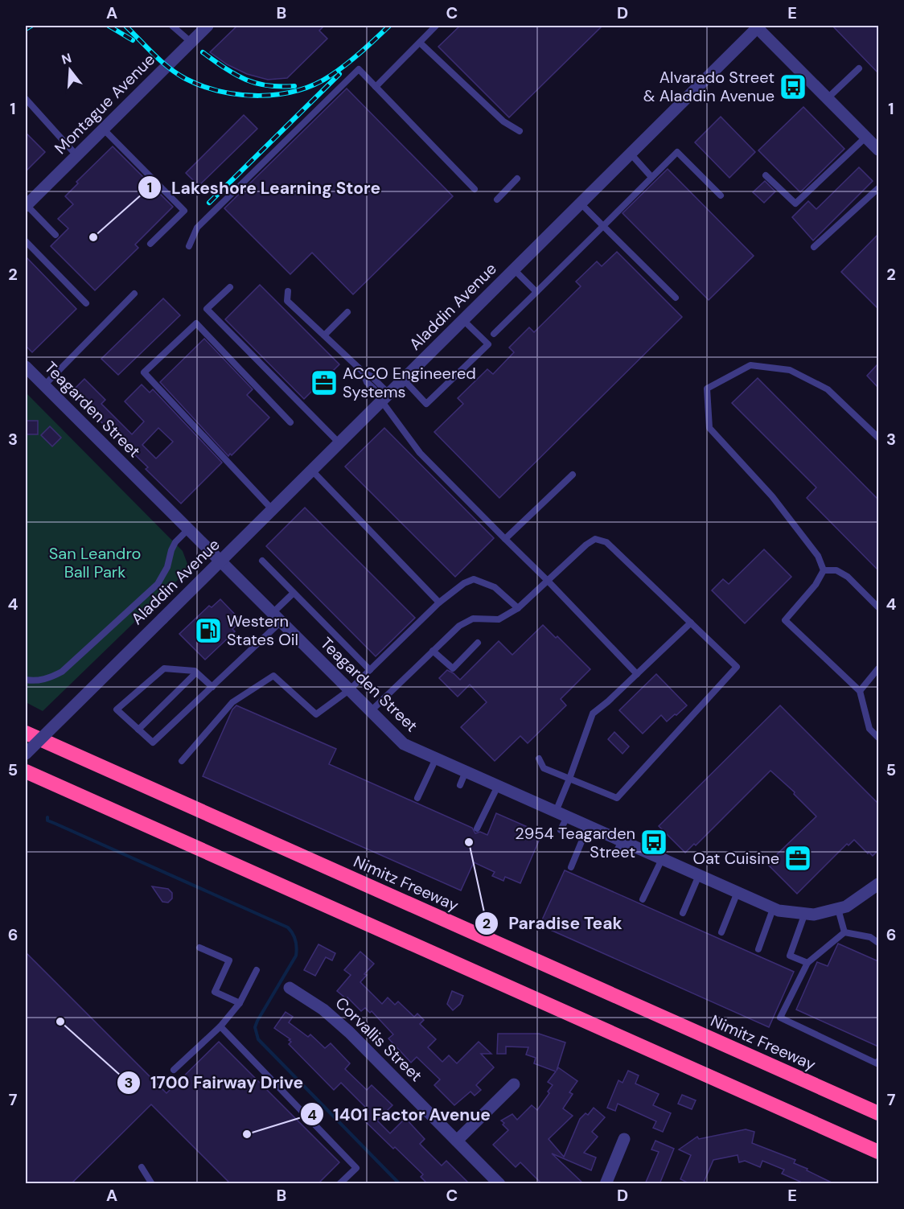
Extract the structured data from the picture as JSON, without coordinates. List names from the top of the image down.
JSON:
{
  "streets": {
    "highway": ["Nimitz Freeway"],
    "street": [
      "Montague Avenue",
      "Aladdin Avenue",
      "Teagarden Street",
      "Corvallis Street"
    ]
  },
  "crossings": [
    ["Aladdin Avenue", "Teagarden Street"]
  ],
  "parks": ["San Leandro Ball Park"],
  "places": {
    "bus stop": ["Alvarado Street & Aladdin Avenue", "2954 Teagarden Street"],
    "other": [
      "Lakeshore Learning Store",
      "Paradise Teak",
      "1700 Fairway Drive",
      "1401 Factor Avenue"
    ],
    "office": ["ACCO Engineered Systems", "Oat Cuisine"],
    "fuel station": ["Western States Oil"]
  },
  "north": "top",
  "grid": {
    "columns": [
      "A",
      "B",
      "C",
      "D",
      "E"
    ],
    "rows": [
      "1",
      "2",
      "3",
      "4",
      "5",
      "6",
      "7"
    ]
  }
}
